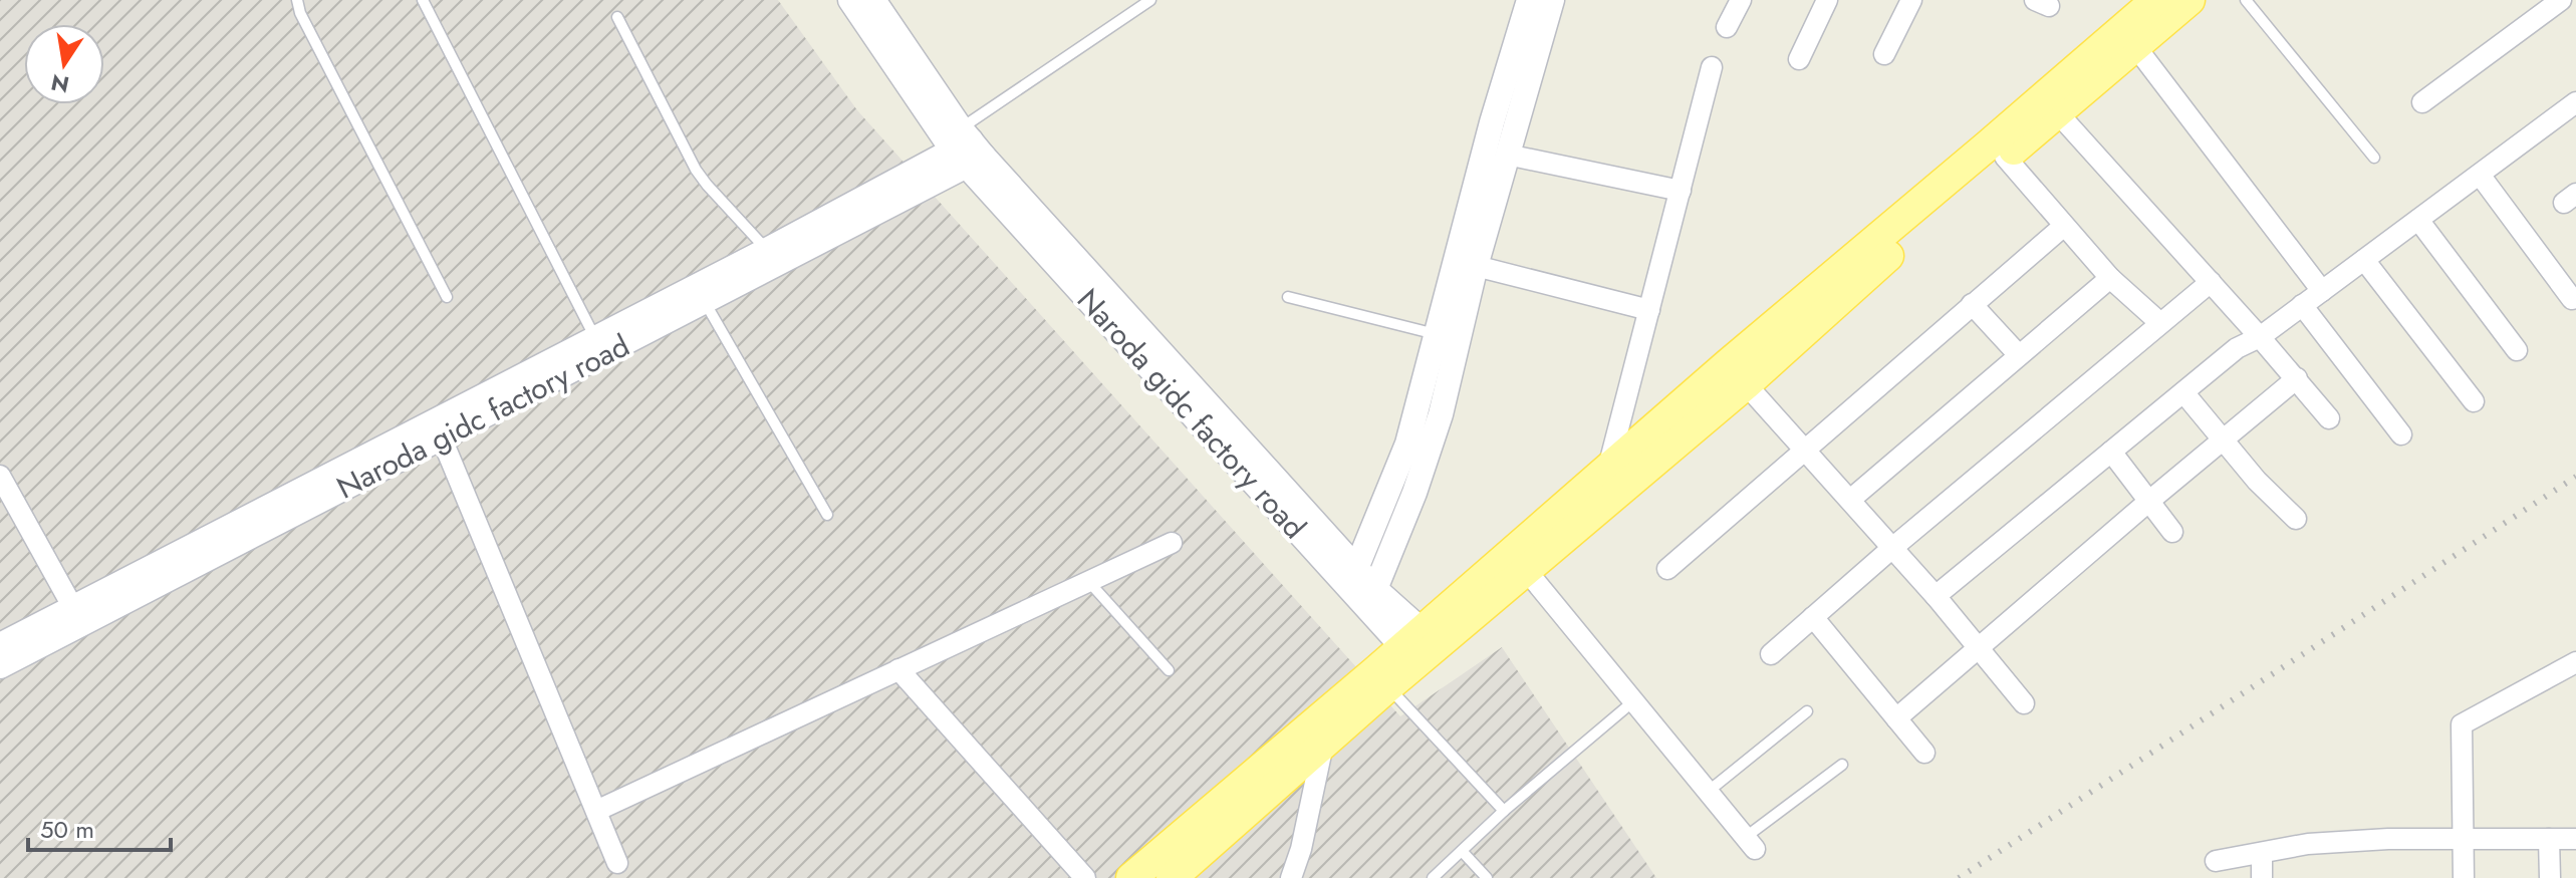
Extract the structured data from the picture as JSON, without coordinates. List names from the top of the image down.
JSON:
{
  "streets": {
    "street": ["Naroda gidc factory road"]
  },
  "scale_bar": "50 m",
  "north": "bottom"
}
